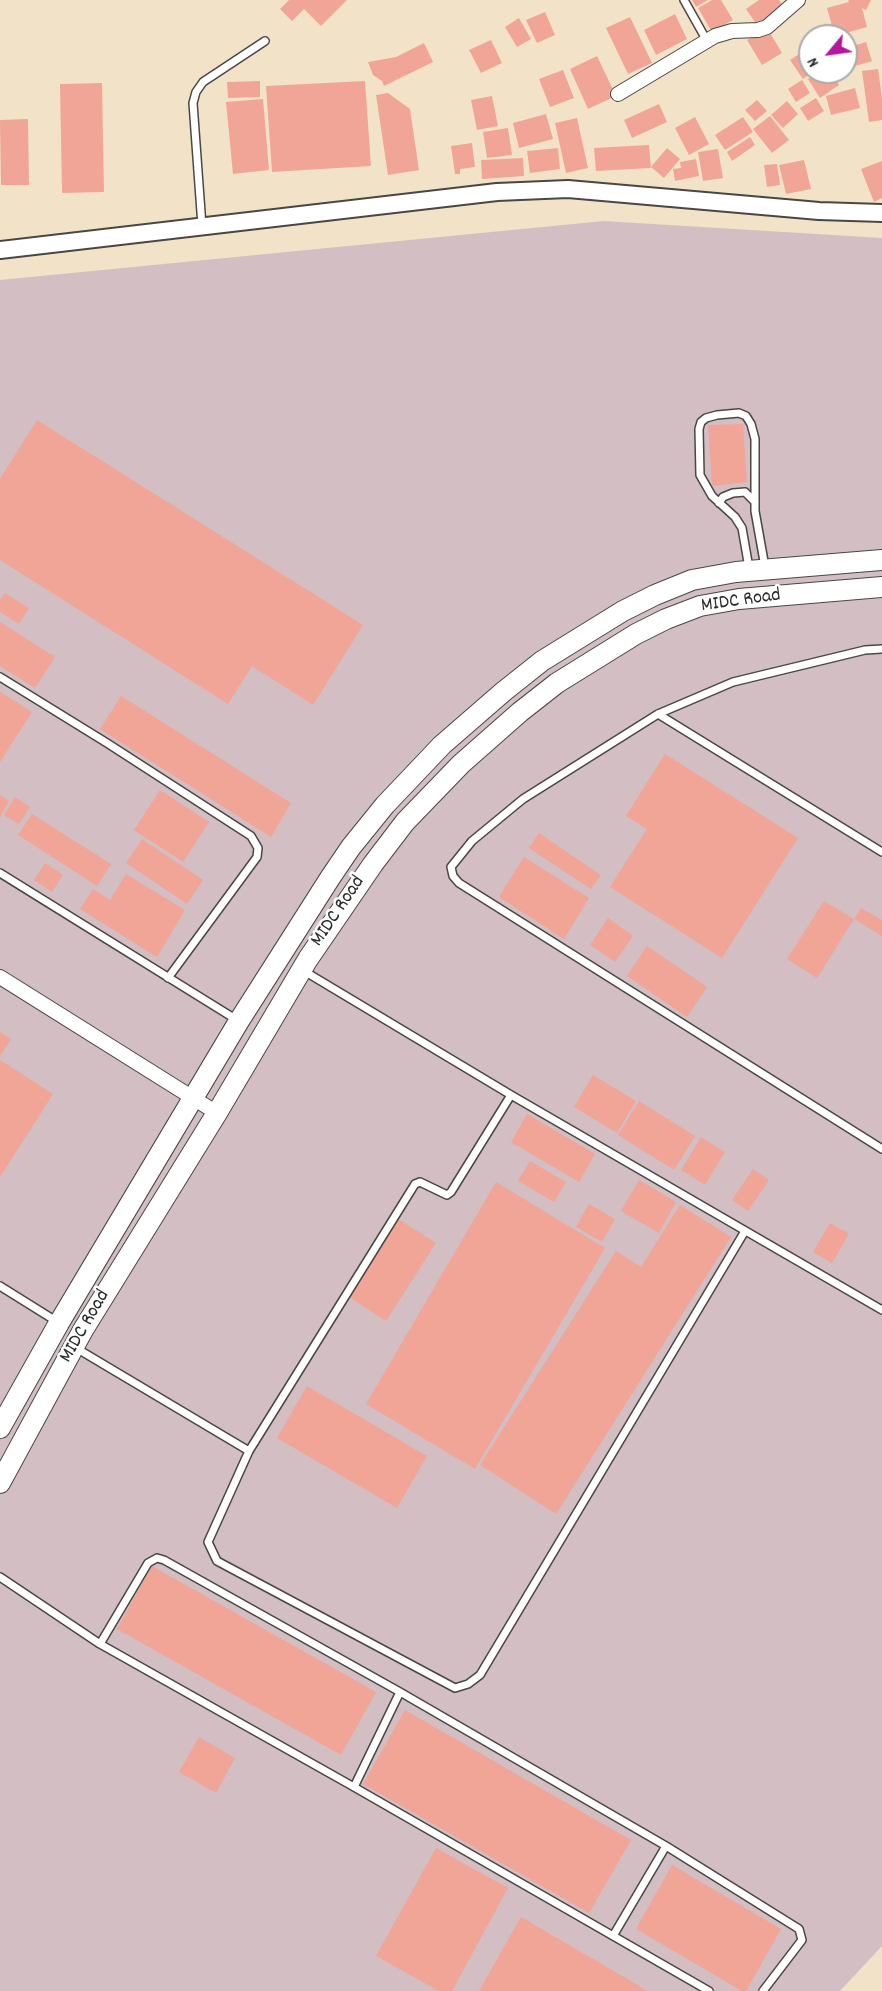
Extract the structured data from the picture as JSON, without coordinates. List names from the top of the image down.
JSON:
{
  "streets": {
    "main road": ["MIDC Road"]
  },
  "north": "bottom left"
}
